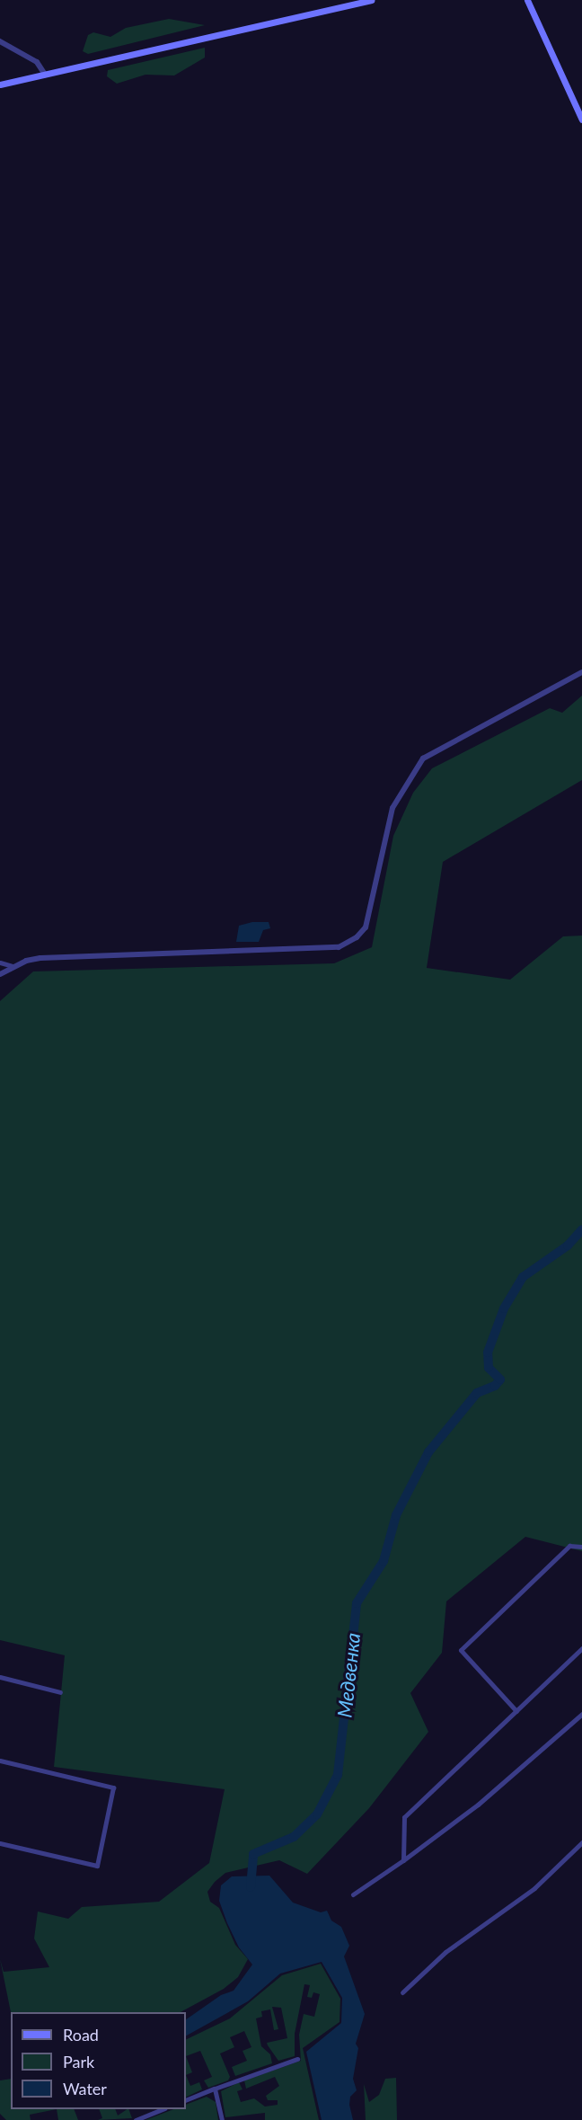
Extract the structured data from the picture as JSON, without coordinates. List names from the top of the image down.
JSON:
{
  "water": ["Медвенка"],
  "legend": ["Road", "Park", "Water"]
}
